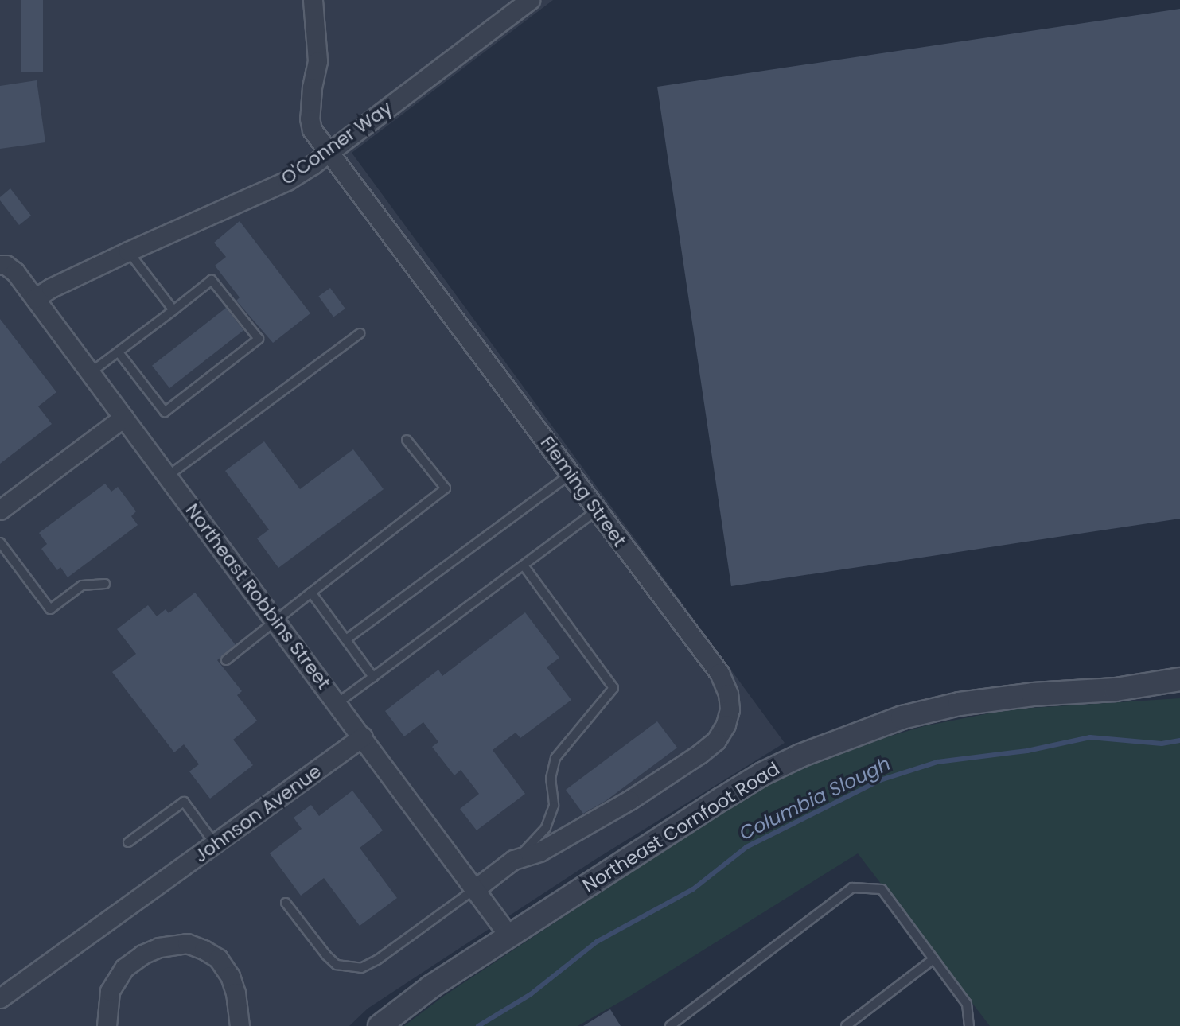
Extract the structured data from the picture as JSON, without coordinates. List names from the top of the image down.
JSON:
{
  "streets": {
    "street": [
      "O'Conner Way",
      "Fleming Street",
      "Northeast Robbins Street",
      "Johnson Avenue",
      "Northeast Cornfoot Road"
    ]
  },
  "crossings": [
    ["O'Conner Way", "Fleming Street"],
    ["O'Conner Way", "Northeast Robbins Street"],
    ["Fleming Street", "Northeast Robbins Street"],
    ["Northeast Robbins Street", "Johnson Avenue"],
    ["Northeast Robbins Street", "Northeast Cornfoot Road"]
  ],
  "water": ["Columbia Slough"]
}
